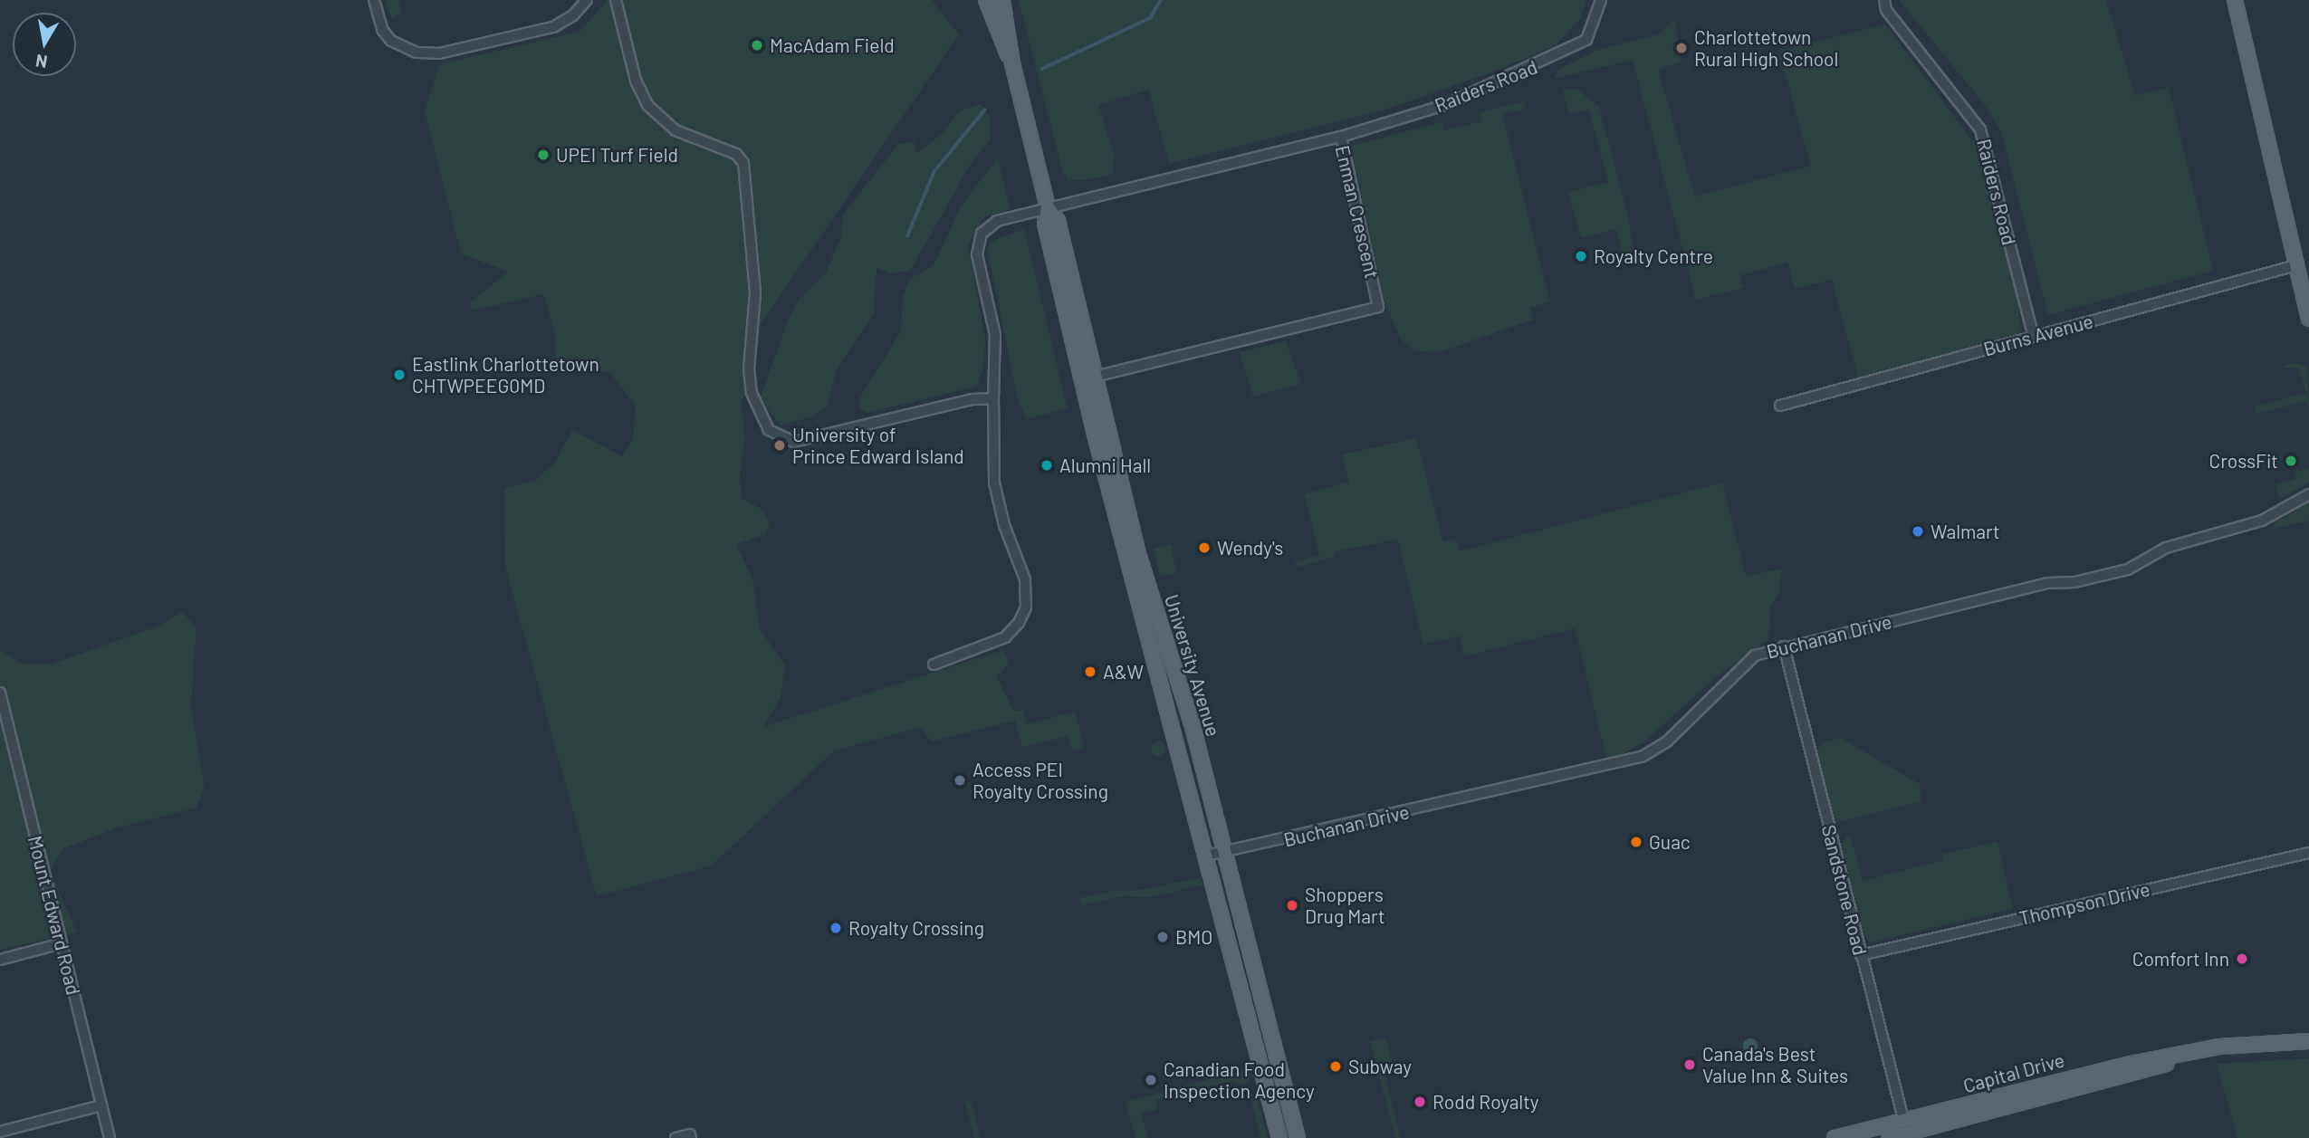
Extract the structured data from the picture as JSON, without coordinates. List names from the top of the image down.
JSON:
{
  "streets": {
    "main road": ["University Avenue", "Capital Drive"],
    "street": [
      "Raiders Road",
      "Enman Crescent",
      "Burns Avenue",
      "Buchanan Drive",
      "Sandstone Road",
      "Thompson Drive",
      "Mount Edward Road"
    ]
  },
  "crossings": [
    ["Raiders Road", "Enman Crescent"],
    ["Raiders Road", "Burns Avenue"],
    ["Enman Crescent", "University Avenue"],
    ["Buchanan Drive", "University Avenue"],
    ["Buchanan Drive", "Sandstone Road"],
    ["Sandstone Road", "Thompson Drive"],
    ["Sandstone Road", "Capital Drive"]
  ],
  "places": [
    "MacAdam Field",
    "Charlottetown Rural High School",
    "UPEI Turf Field",
    "Royalty Centre",
    "Eastlink Charlottetown CHTWPEEG0MD",
    "University of Prince Edward Island",
    "CrossFit",
    "Alumni Hall",
    "Walmart",
    "Wendy's",
    "A&W",
    "Access PEI Royalty Crossing",
    "Guac",
    "Shoppers Drug Mart",
    "Royalty Crossing",
    "BMO",
    "Comfort Inn",
    "Canada's Best Value Inn & Suites",
    "Subway",
    "Canadian Food Inspection Agency",
    "Rodd Royalty"
  ],
  "north": "bottom"
}
